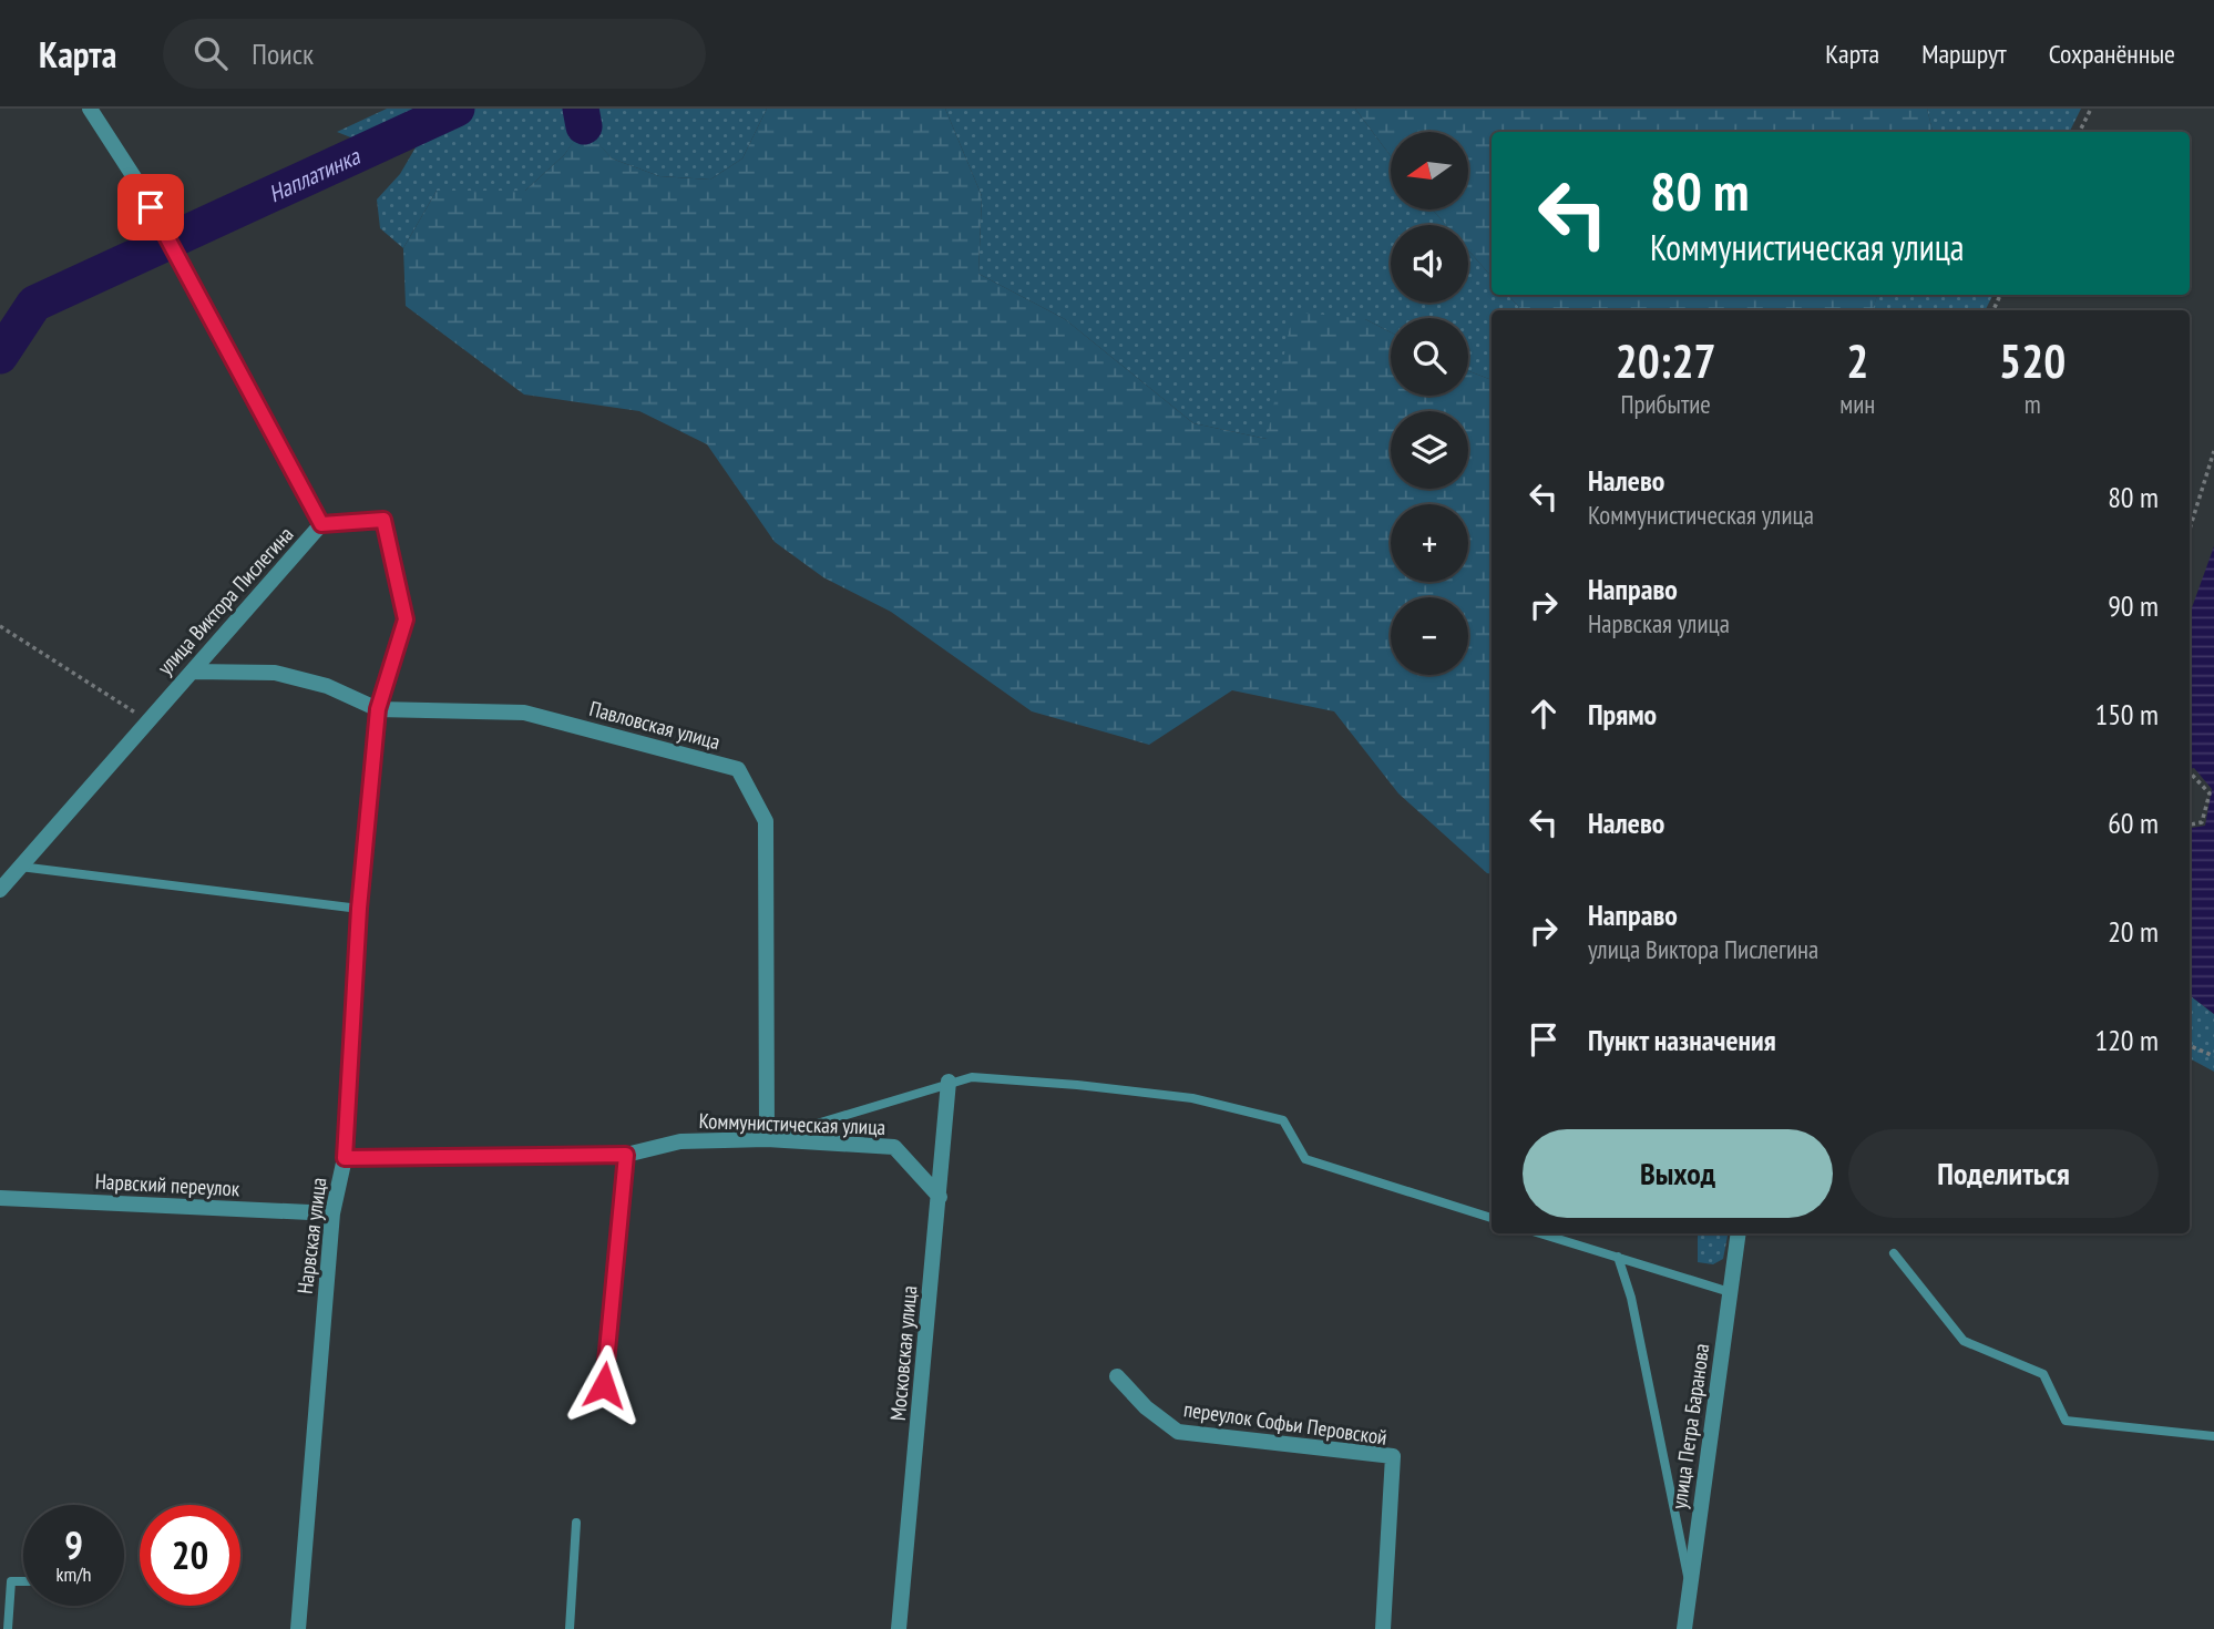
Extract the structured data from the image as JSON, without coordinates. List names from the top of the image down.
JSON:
{
  "streets": {
    "street": [
      "улица Виктора Пислегина",
      "Павловская улица",
      "Коммунистическая улица",
      "Нарвский переулок",
      "Нарвская улица",
      "Московская улица",
      "переулок Софьи Перовской",
      "улица Петра Баранова"
    ]
  },
  "crossings": [
    ["улица Виктора Пислегина", "Павловская улица"],
    ["Павловская улица", "Коммунистическая улица"],
    ["Павловская улица", "Нарвская улица"],
    ["Коммунистическая улица", "Нарвская улица"],
    ["Коммунистическая улица", "Московская улица"],
    ["Нарвский переулок", "Нарвская улица"]
  ],
  "water": ["Наплатинка"],
  "north": "left",
  "page": {
    "header": "Карта",
    "search": "Поиск",
    "nav": ["Карта", "Маршрут", "Сохранённые"],
    "map_buttons": ["+", "−"],
    "turn": ["80 m", "Коммунистическая улица"],
    "eta": [
      "20:27",
      "Прибытие",
      "2",
      "мин",
      "520",
      "m"
    ],
    "list": [
      {
        "name": "Налево",
        "note": "Коммунистическая улица",
        "value": "80 m"
      },
      {
        "name": "Направо",
        "note": "Нарвская улица",
        "value": "90 m"
      },
      {
        "name": "Прямо",
        "value": "150 m"
      },
      {
        "name": "Налево",
        "value": "60 m"
      },
      {
        "name": "Направо",
        "note": "улица Виктора Пислегина",
        "value": "20 m"
      },
      {
        "name": "Пункт назначения",
        "value": "120 m"
      }
    ],
    "buttons": ["Выход", "Поделиться"],
    "speed": "9 km/h",
    "limit": "20"
  }
}
